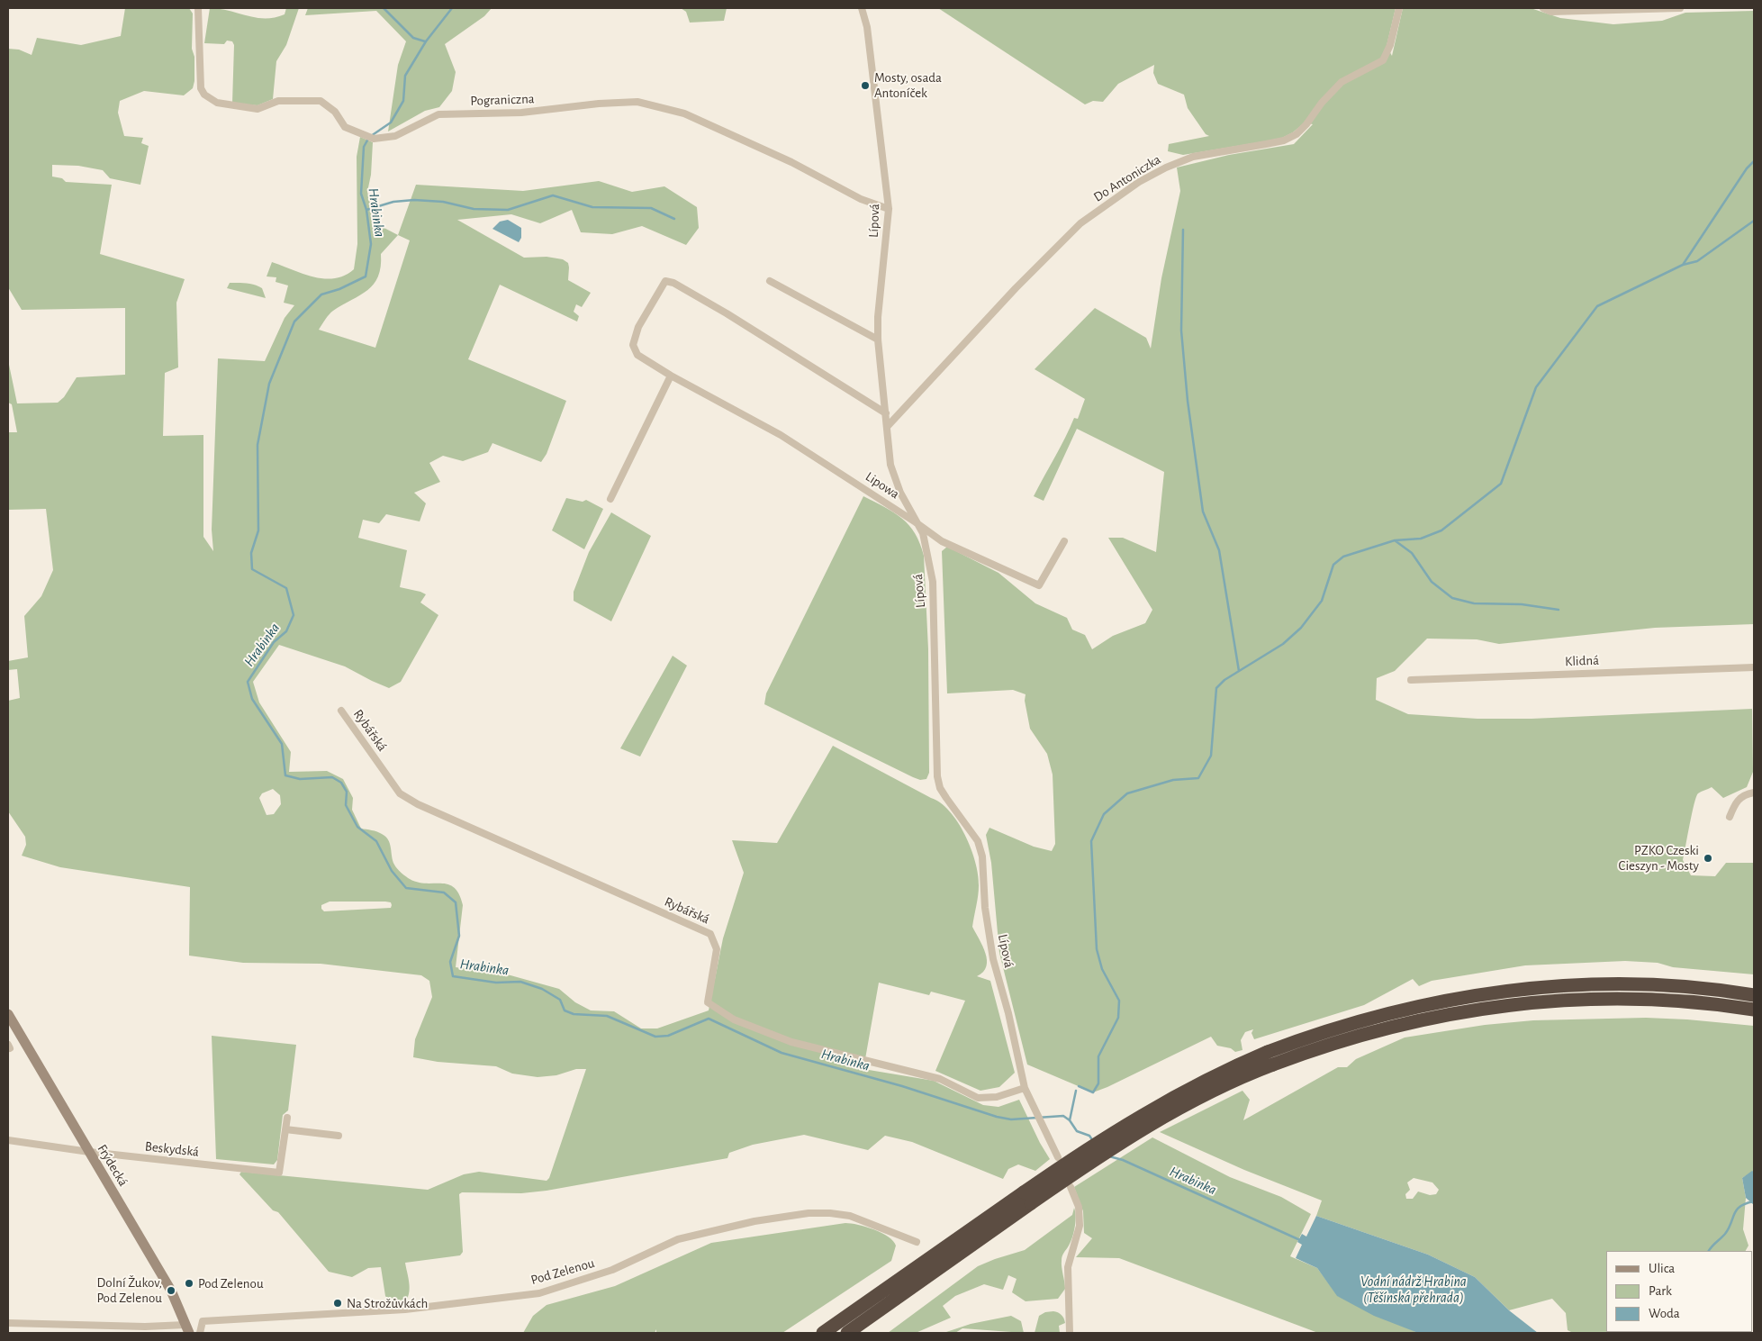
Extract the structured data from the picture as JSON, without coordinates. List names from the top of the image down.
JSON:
{
  "streets": {
    "main road": ["Frýdecká"],
    "street": [
      "Pograniczna",
      "Do Antoniczka",
      "Lípová",
      "Lipowa",
      "Klidná",
      "Rybářská",
      "Beskydská",
      "Pod Zelenou"
    ]
  },
  "crossings": [
    ["Pograniczna", "Lípová"],
    ["Do Antoniczka", "Lípová"],
    ["Lípová", "Lipowa"],
    ["Lípová", "Rybářská"],
    ["Beskydská", "Frýdecká"]
  ],
  "water": ["Hrabinka", "Vodní nádrž Hrabina (Těšínská přehrada)"],
  "places": [
    "Mosty, osada Antoníček",
    "PZKO Czeski Cieszyn - Mosty",
    "Pod Zelenou",
    "Dolní Žukov, Pod Zelenou",
    "Na Strožůvkách"
  ],
  "legend": ["Ulica", "Park", "Woda"]
}
